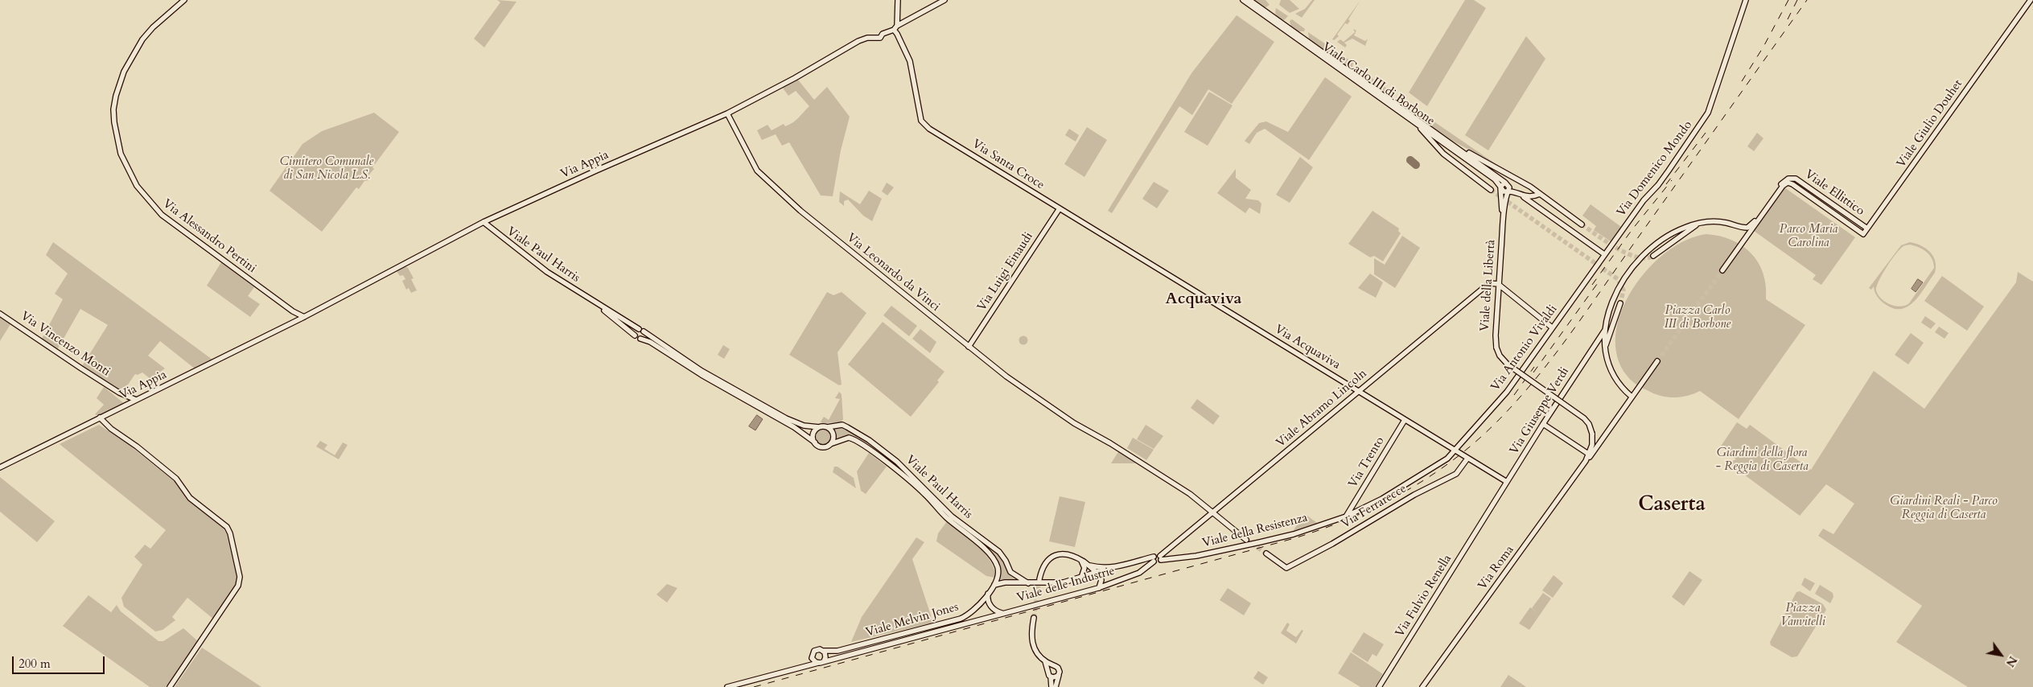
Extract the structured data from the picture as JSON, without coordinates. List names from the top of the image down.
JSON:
{
  "streets": {
    "street": [
      "Viale Carlo III di Borbone",
      "Viale Giulio Douhet",
      "Via Appia",
      "Via Santa Croce",
      "Via Domenico Mondo",
      "Viale Ellittico",
      "Via Alessandro Pertini",
      "Viale Paul Harris",
      "Via Luigi Einaudi",
      "Via Leonardo da Vinci",
      "Viale della Libertà",
      "Via Vincenzo Monti",
      "Via Acquaviva",
      "Via Antonio Vivaldi",
      "Viale Abramo Lincoln",
      "Via Giuseppe Verdi",
      "Via Trento",
      "Via Ferrarecce",
      "Viale della Resistenza",
      "Via Roma",
      "Viale delle Industrie",
      "Via Fulvio Renella",
      "Viale Melvin Jones"
    ]
  },
  "crossings": [
    ["Viale Carlo III di Borbone", "Via Domenico Mondo"],
    ["Viale Carlo III di Borbone", "Viale della Libertà"],
    ["Viale Carlo III di Borbone", "Via Antonio Vivaldi"],
    ["Viale Giulio Douhet", "Viale Ellittico"],
    ["Via Appia", "Via Santa Croce"],
    ["Via Appia", "Via Alessandro Pertini"],
    ["Via Appia", "Viale Paul Harris"],
    ["Via Appia", "Via Leonardo da Vinci"],
    ["Via Appia", "Via Vincenzo Monti"],
    ["Via Santa Croce", "Via Luigi Einaudi"],
    ["Via Santa Croce", "Via Acquaviva"],
    ["Via Domenico Mondo", "Via Antonio Vivaldi"],
    ["Viale Paul Harris", "Viale Melvin Jones"],
    ["Via Luigi Einaudi", "Via Leonardo da Vinci"],
    ["Via Leonardo da Vinci", "Viale Abramo Lincoln"],
    ["Viale della Libertà", "Viale Abramo Lincoln"],
    ["Via Acquaviva", "Via Antonio Vivaldi"],
    ["Via Acquaviva", "Viale Abramo Lincoln"],
    ["Via Acquaviva", "Via Giuseppe Verdi"],
    ["Via Acquaviva", "Via Trento"],
    ["Via Acquaviva", "Via Ferrarecce"],
    ["Via Acquaviva", "Viale della Resistenza"],
    ["Via Antonio Vivaldi", "Viale della Resistenza"],
    ["Viale Abramo Lincoln", "Viale della Resistenza"],
    ["Via Giuseppe Verdi", "Via Fulvio Renella"],
    ["Via Trento", "Viale della Resistenza"],
    ["Viale della Resistenza", "Viale delle Industrie"],
    ["Viale delle Industrie", "Viale Melvin Jones"]
  ],
  "districts": ["Acquaviva", "Caserta"],
  "parks": [
    "Cimitero Comunale di San Nicola L.S.",
    "Parco Maria Carolina",
    "Piazza Carlo III di Borbone",
    "Giardini della flora - Reggia di Caserta",
    "Giardini Reali - Parco Reggia di Caserta",
    "Piazza Vanvitelli"
  ],
  "scale_bar": "200 m",
  "north": "bottom right"
}
